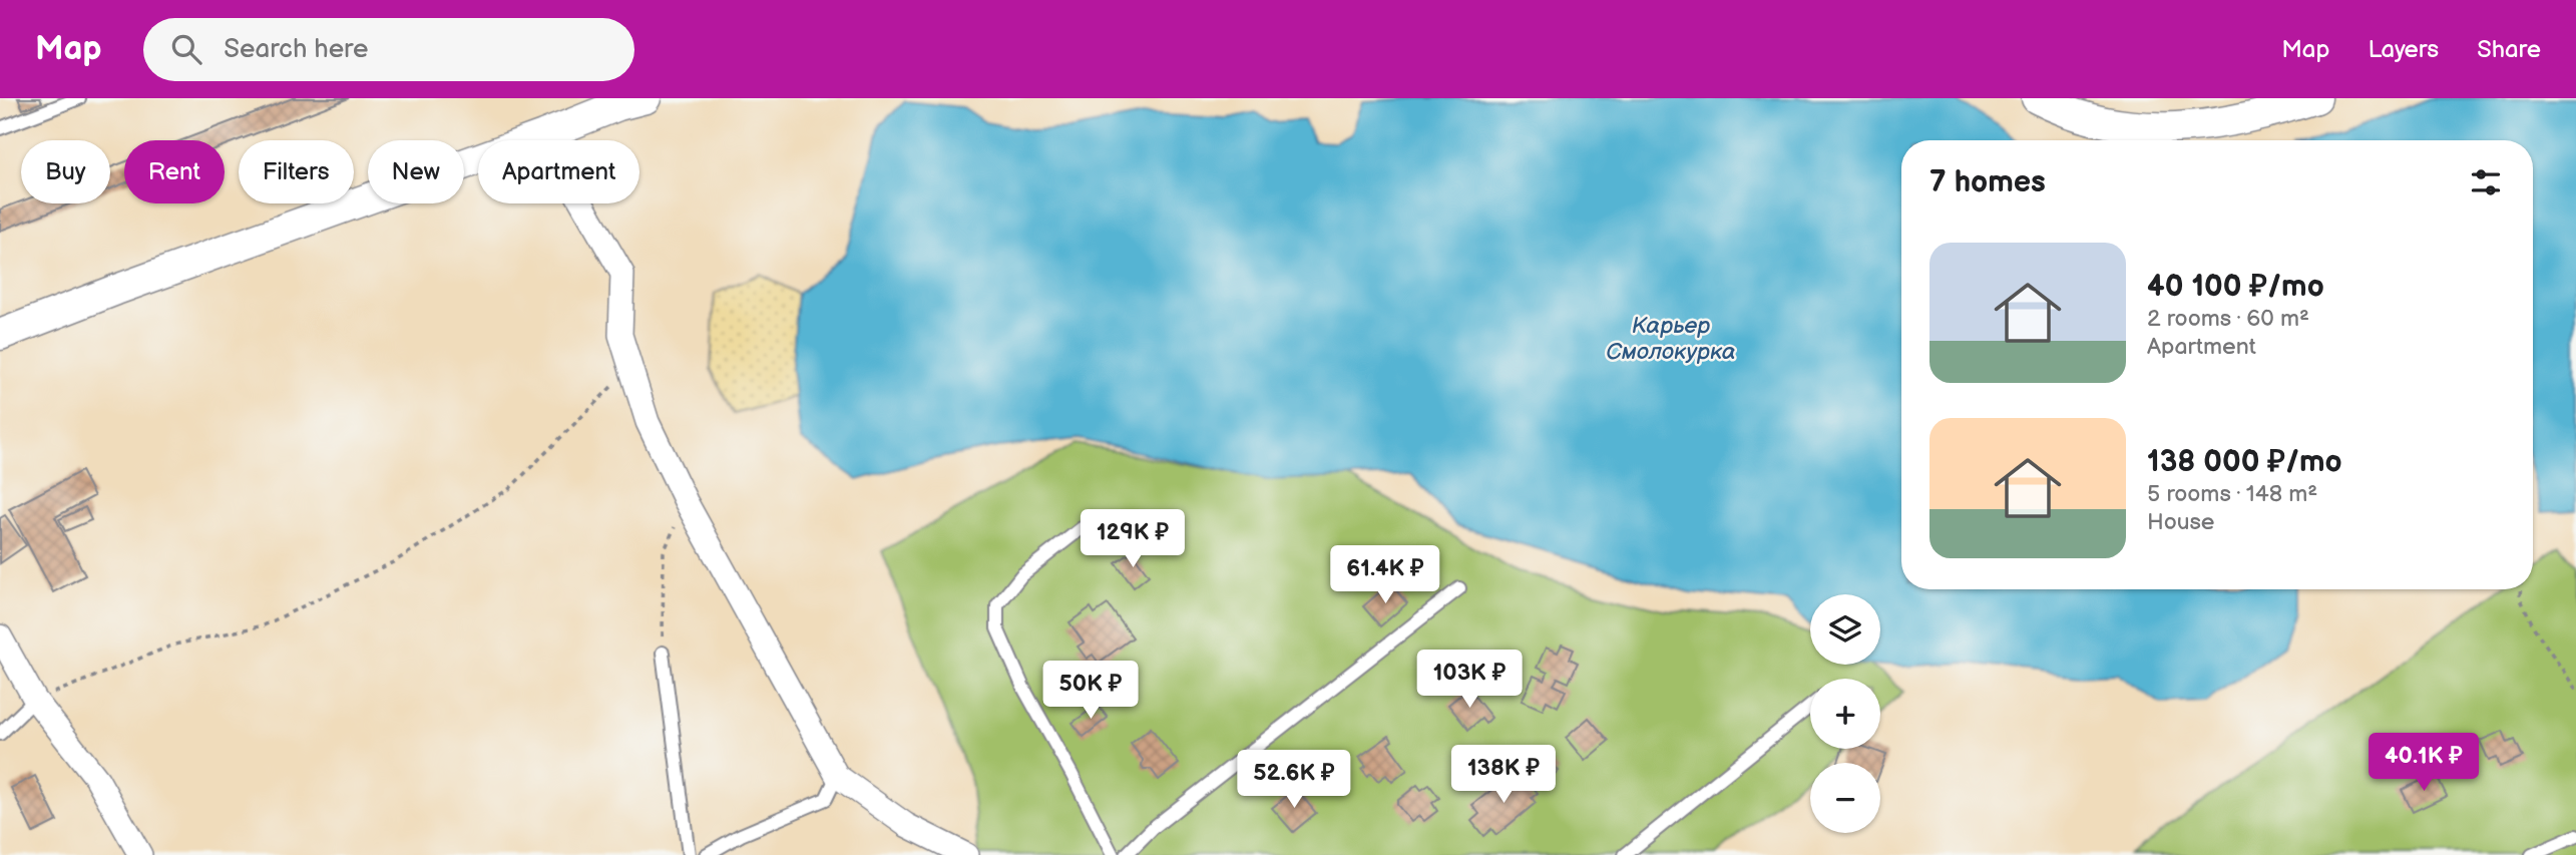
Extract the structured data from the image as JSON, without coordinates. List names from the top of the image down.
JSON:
{
  "water": ["Карьер Смолокурка"],
  "page": {
    "header": "Map",
    "search": "Search here",
    "nav": ["Map", "Layers", "Share"],
    "chip": [
      "Buy",
      "Rent",
      "Filters",
      "New",
      "Apartment"
    ],
    "heading": "7 homes",
    "list": [
      {
        "name": "40 100 ₽/mo",
        "note": "2 rooms · 60 m² · Apartment"
      },
      {
        "name": "138 000 ₽/mo",
        "note": "5 rooms · 148 m² · House"
      }
    ],
    "price": [
      "129K ₽",
      "61.4K ₽",
      "103K ₽",
      "50K ₽",
      "40.1K ₽",
      "138K ₽",
      "52.6K ₽"
    ],
    "map_buttons": ["+", "−"]
  }
}
